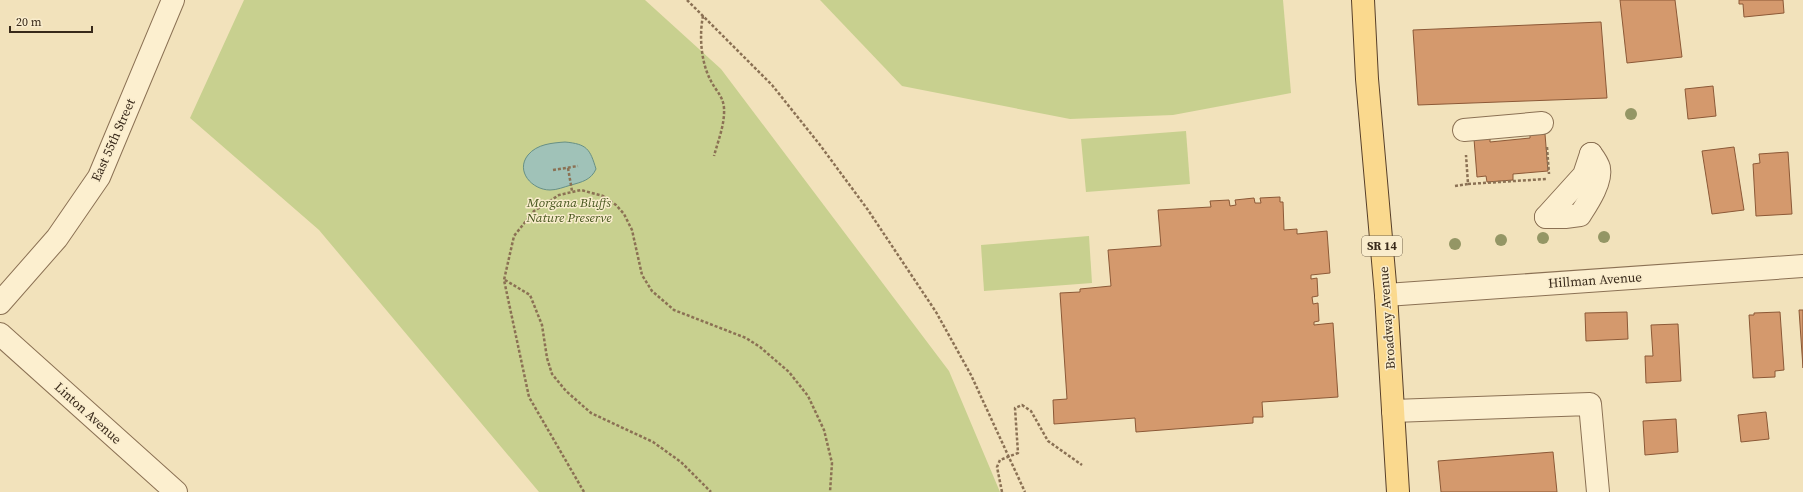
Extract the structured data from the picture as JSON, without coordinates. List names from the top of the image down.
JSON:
{
  "streets": {
    "main road": ["SR 14", "Broadway Avenue"],
    "street": ["East 55th Street", "Hillman Avenue", "Linton Avenue"]
  },
  "crossings": [
    ["Hillman Avenue", "Broadway Avenue"]
  ],
  "parks": ["Morgana Bluffs Nature Preserve"],
  "scale_bar": "20 m"
}
